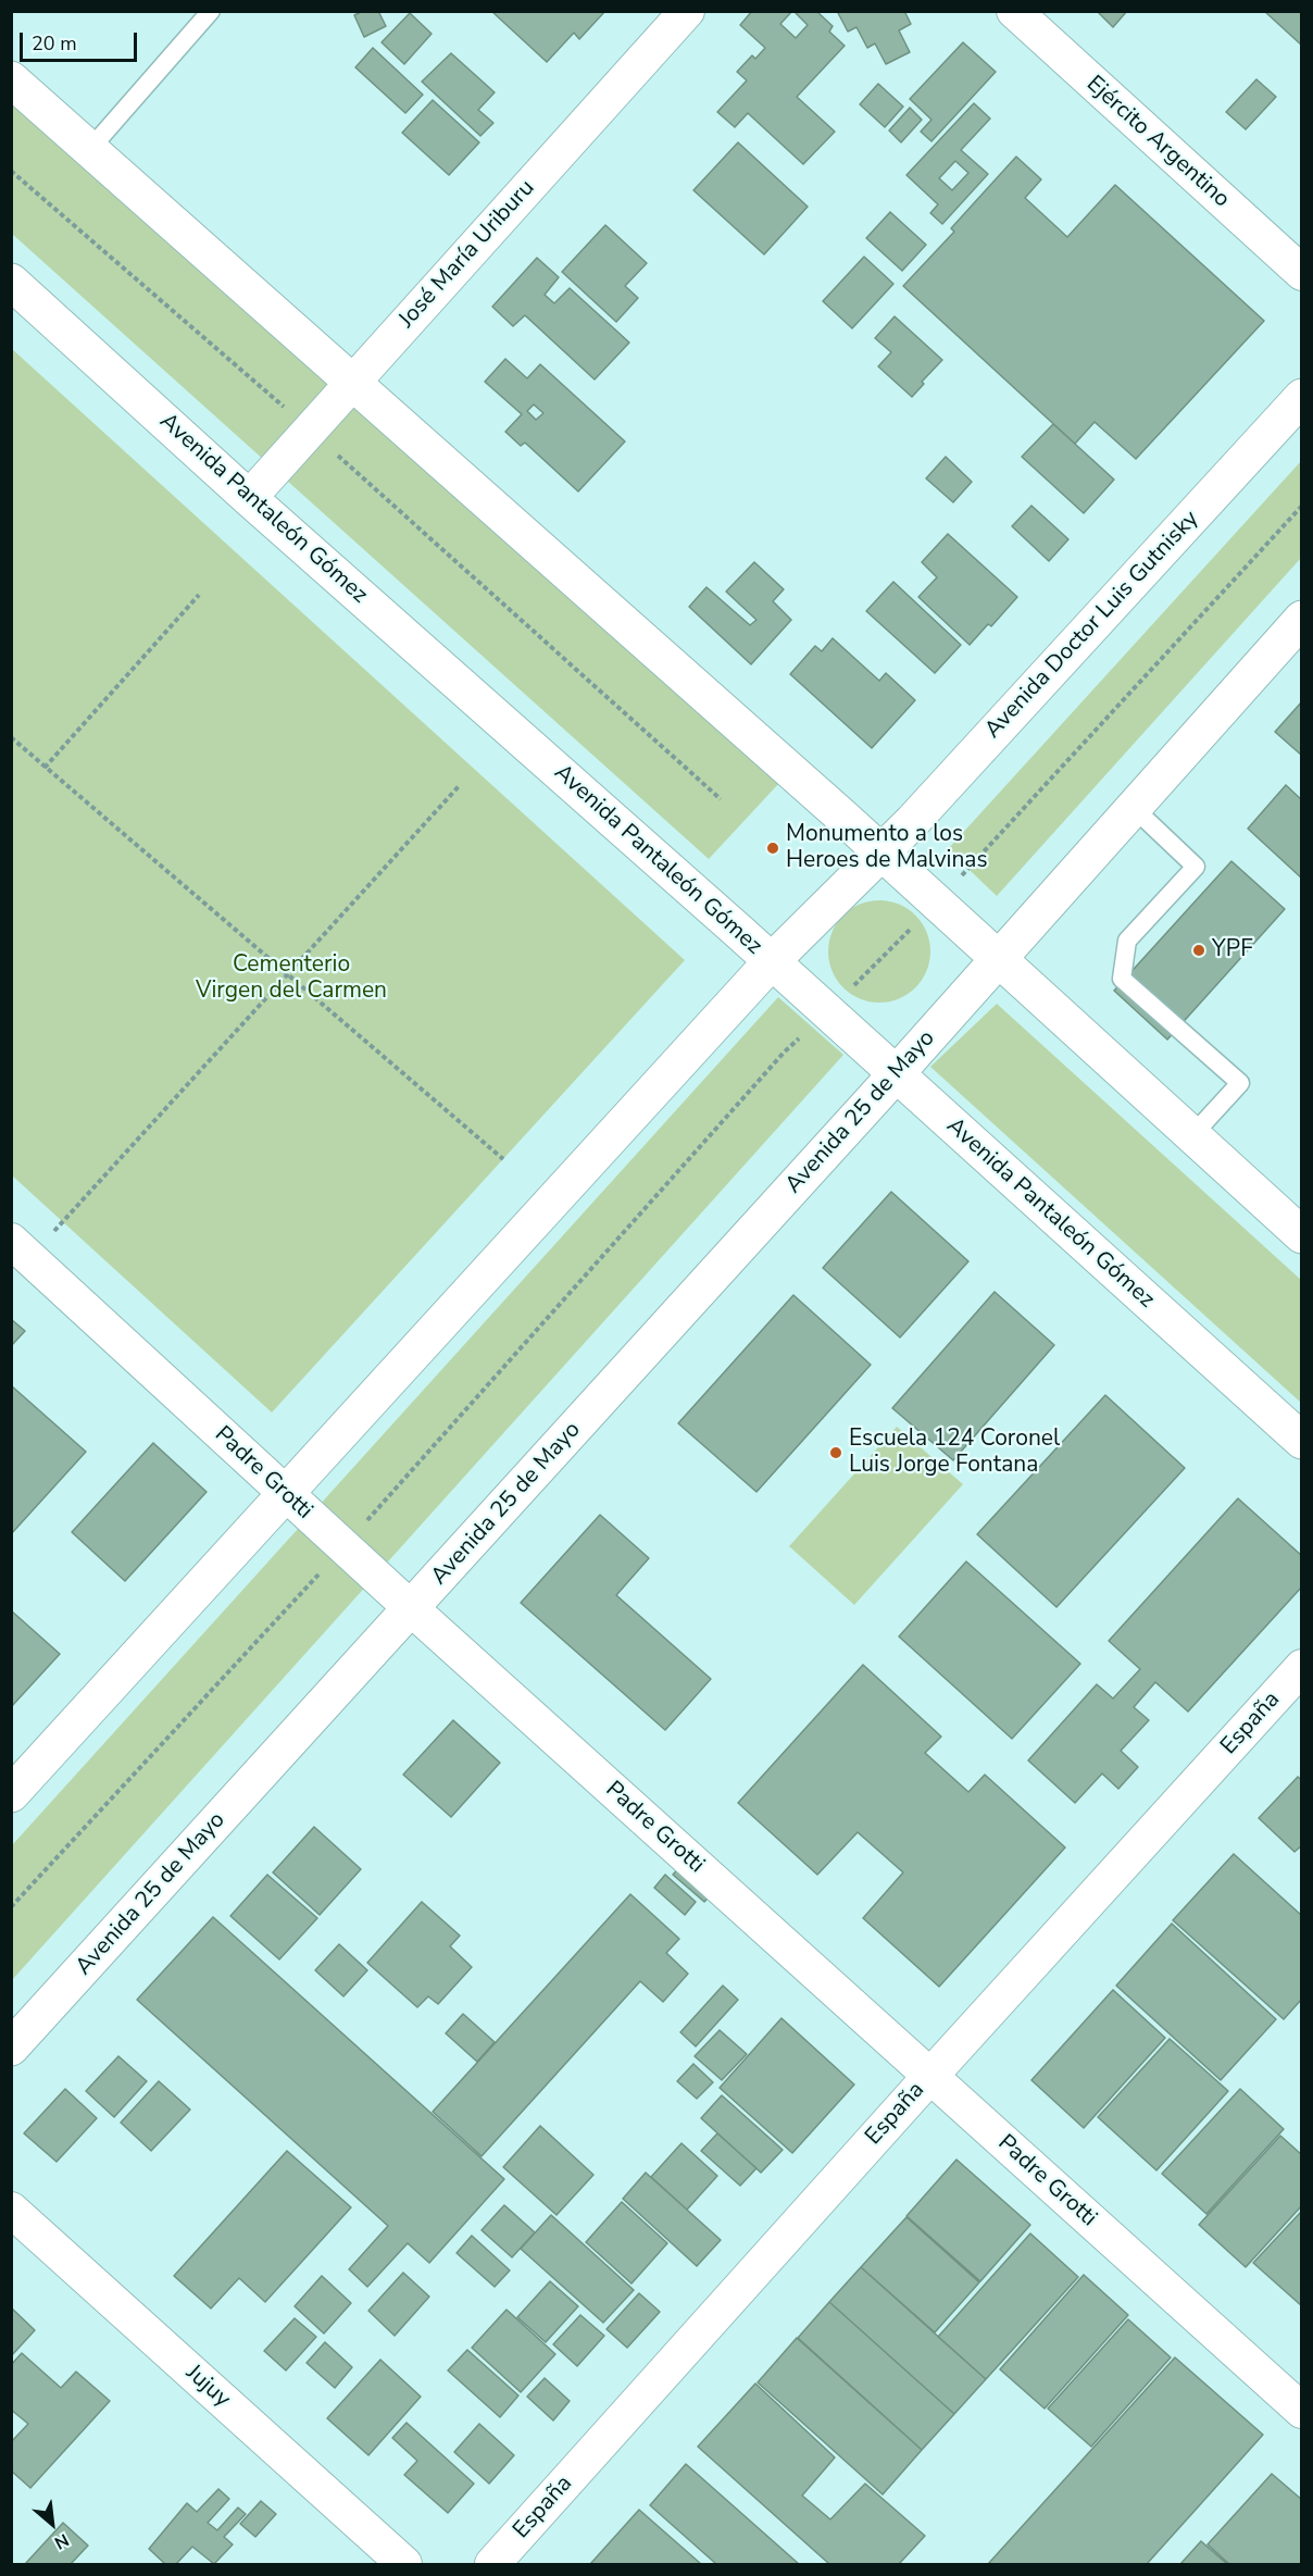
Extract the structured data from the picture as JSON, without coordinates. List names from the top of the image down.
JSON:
{
  "streets": {
    "main road": ["Avenida Pantaleón Gómez", "Avenida Doctor Luis Gutnisky", "Avenida 25 de Mayo"],
    "street": [
      "Ejército Argentino",
      "José María Uriburu",
      "Padre Grotti",
      "España",
      "Jujuy"
    ]
  },
  "crossings": [
    ["José María Uriburu", "Avenida Pantaleón Gómez"],
    ["Avenida Pantaleón Gómez", "Avenida 25 de Mayo"],
    ["Avenida 25 de Mayo", "Padre Grotti"],
    ["Padre Grotti", "España"]
  ],
  "parks": ["Cementerio Virgen del Carmen"],
  "places": ["Monumento a los Heroes de Malvinas", "YPF", "Escuela 124 Coronel Luis Jorge Fontana"],
  "scale_bar": "20 m",
  "north": "bottom right"
}
